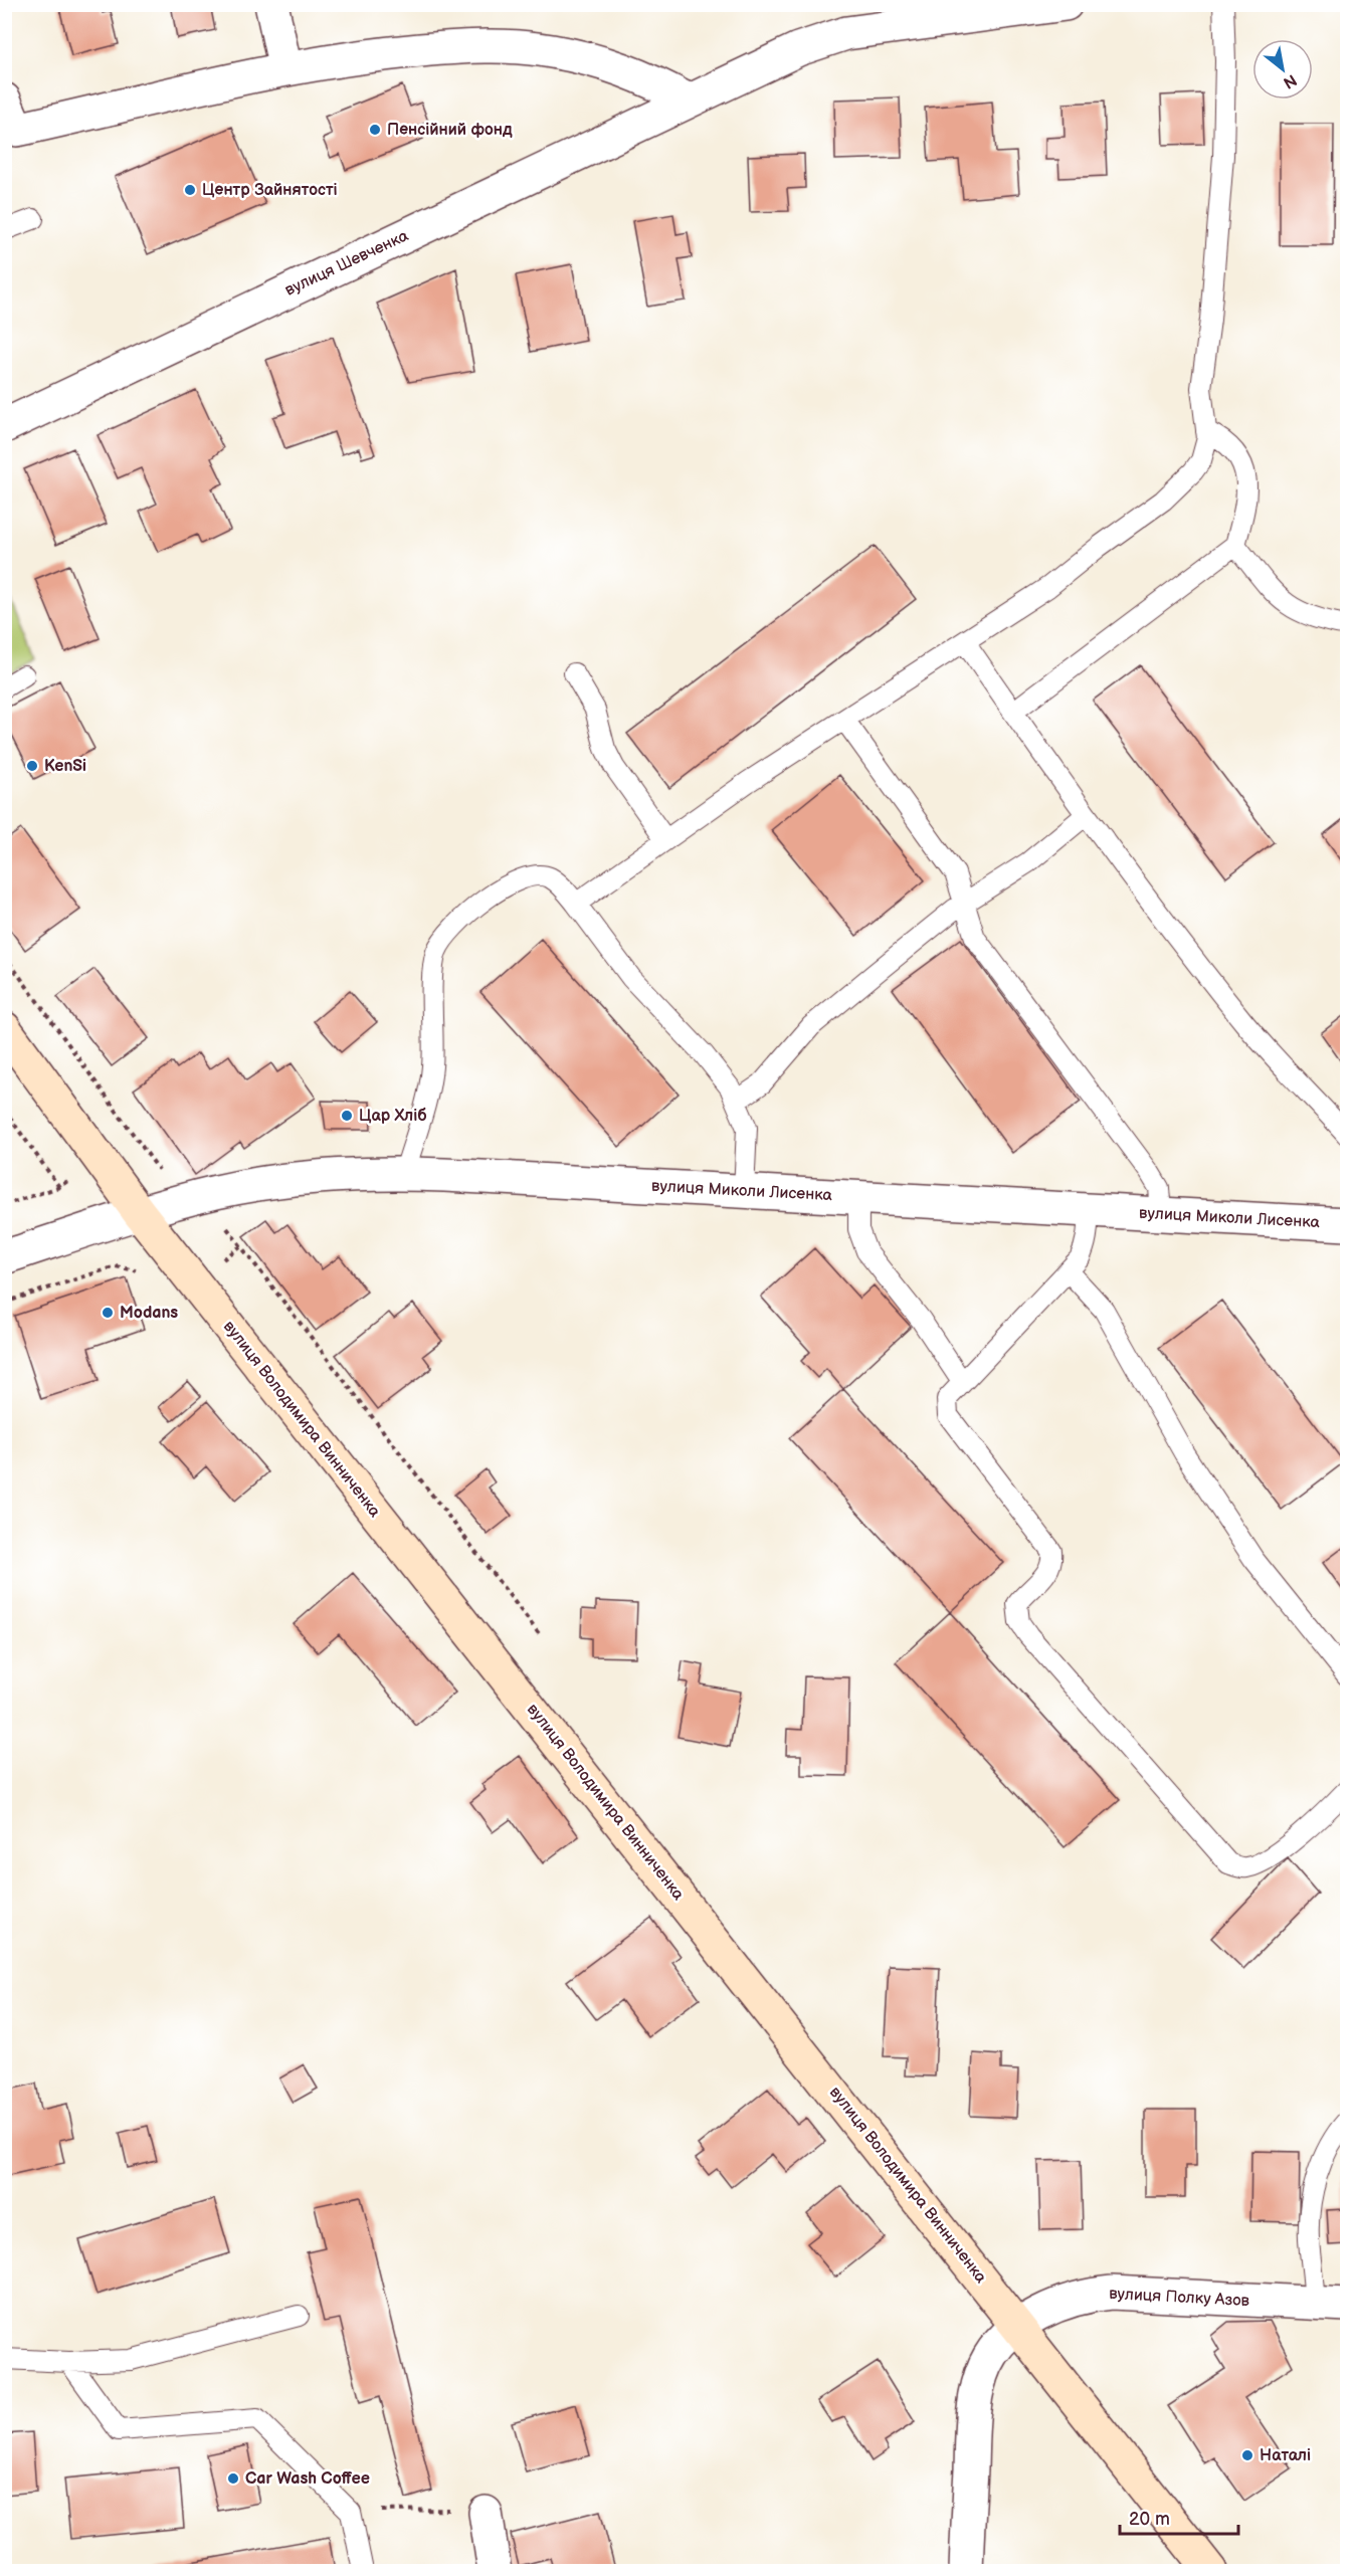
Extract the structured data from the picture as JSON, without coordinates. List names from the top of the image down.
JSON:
{
  "streets": {
    "main road": ["вулиця Володимира Винниченка"],
    "street": ["вулиця Шевченка", "вулиця Миколи Лисенка", "вулиця Полку Азов"]
  },
  "crossings": [
    ["вулиця Миколи Лисенка", "вулиця Володимира Винниченка"],
    ["вулиця Володимира Винниченка", "вулиця Полку Азов"]
  ],
  "places": [
    "Пенсійний фонд",
    "Центр Зайнятості",
    "KenSi",
    "Цар Хліб",
    "Modans",
    "Наталі",
    "Car Wash Coffee"
  ],
  "scale_bar": "20 m",
  "north": "bottom right"
}
